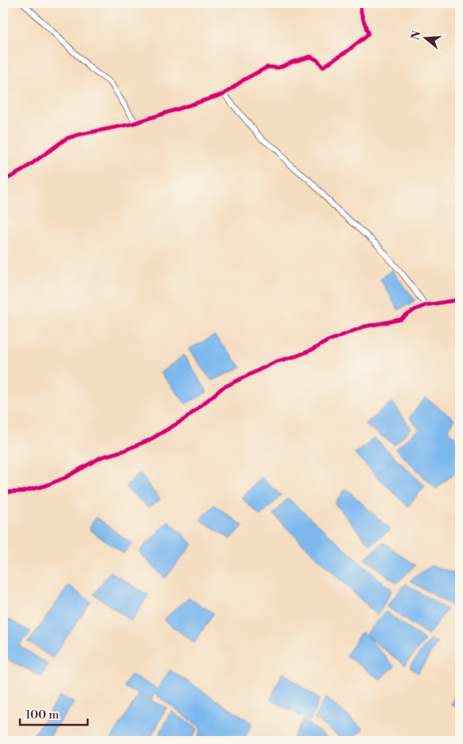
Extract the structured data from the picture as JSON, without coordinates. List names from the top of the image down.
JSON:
{
  "scale_bar": "100 m",
  "north": "left"
}
